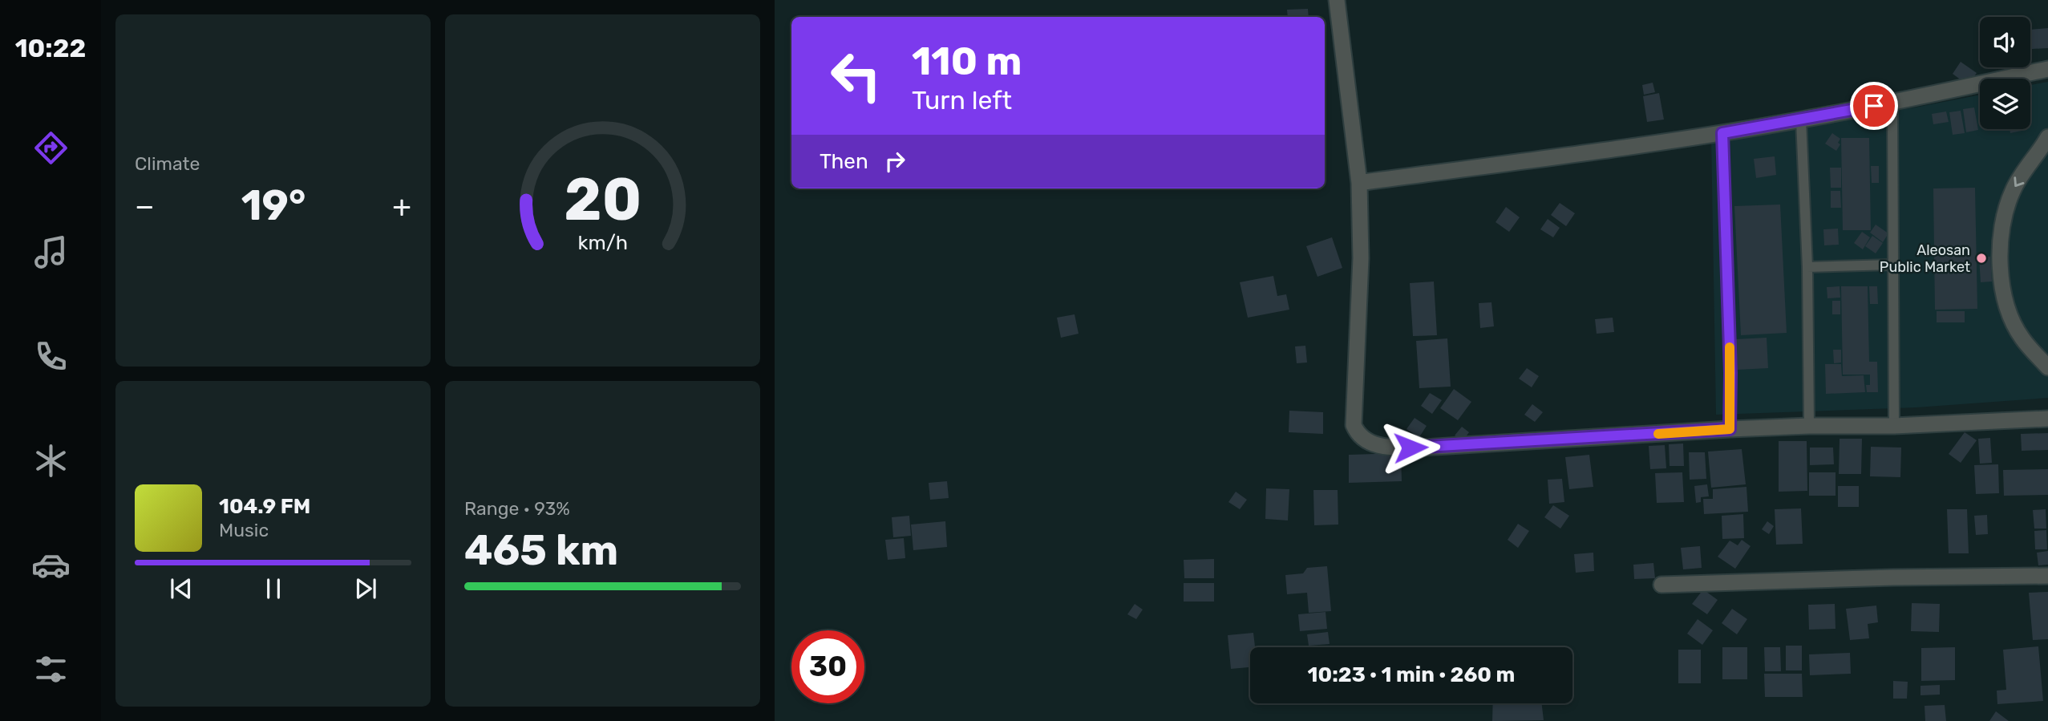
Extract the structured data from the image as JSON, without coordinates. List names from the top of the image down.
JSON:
{
  "places": ["Aleosan Public Market"],
  "page": {
    "tabs": "10:22",
    "tile": [
      "Climate",
      ["Range · 93%", "465 km"]
    ],
    "turn": ["110 m", "Turn left"],
    "then": "Then",
    "heat": ["−", "19°", "+"],
    "song": ["104.9 FM", "Music"],
    "limit": "30",
    "trip": "10:23 · 1 min · 260 m",
    "gauge": ["20", "km/h"]
  }
}
